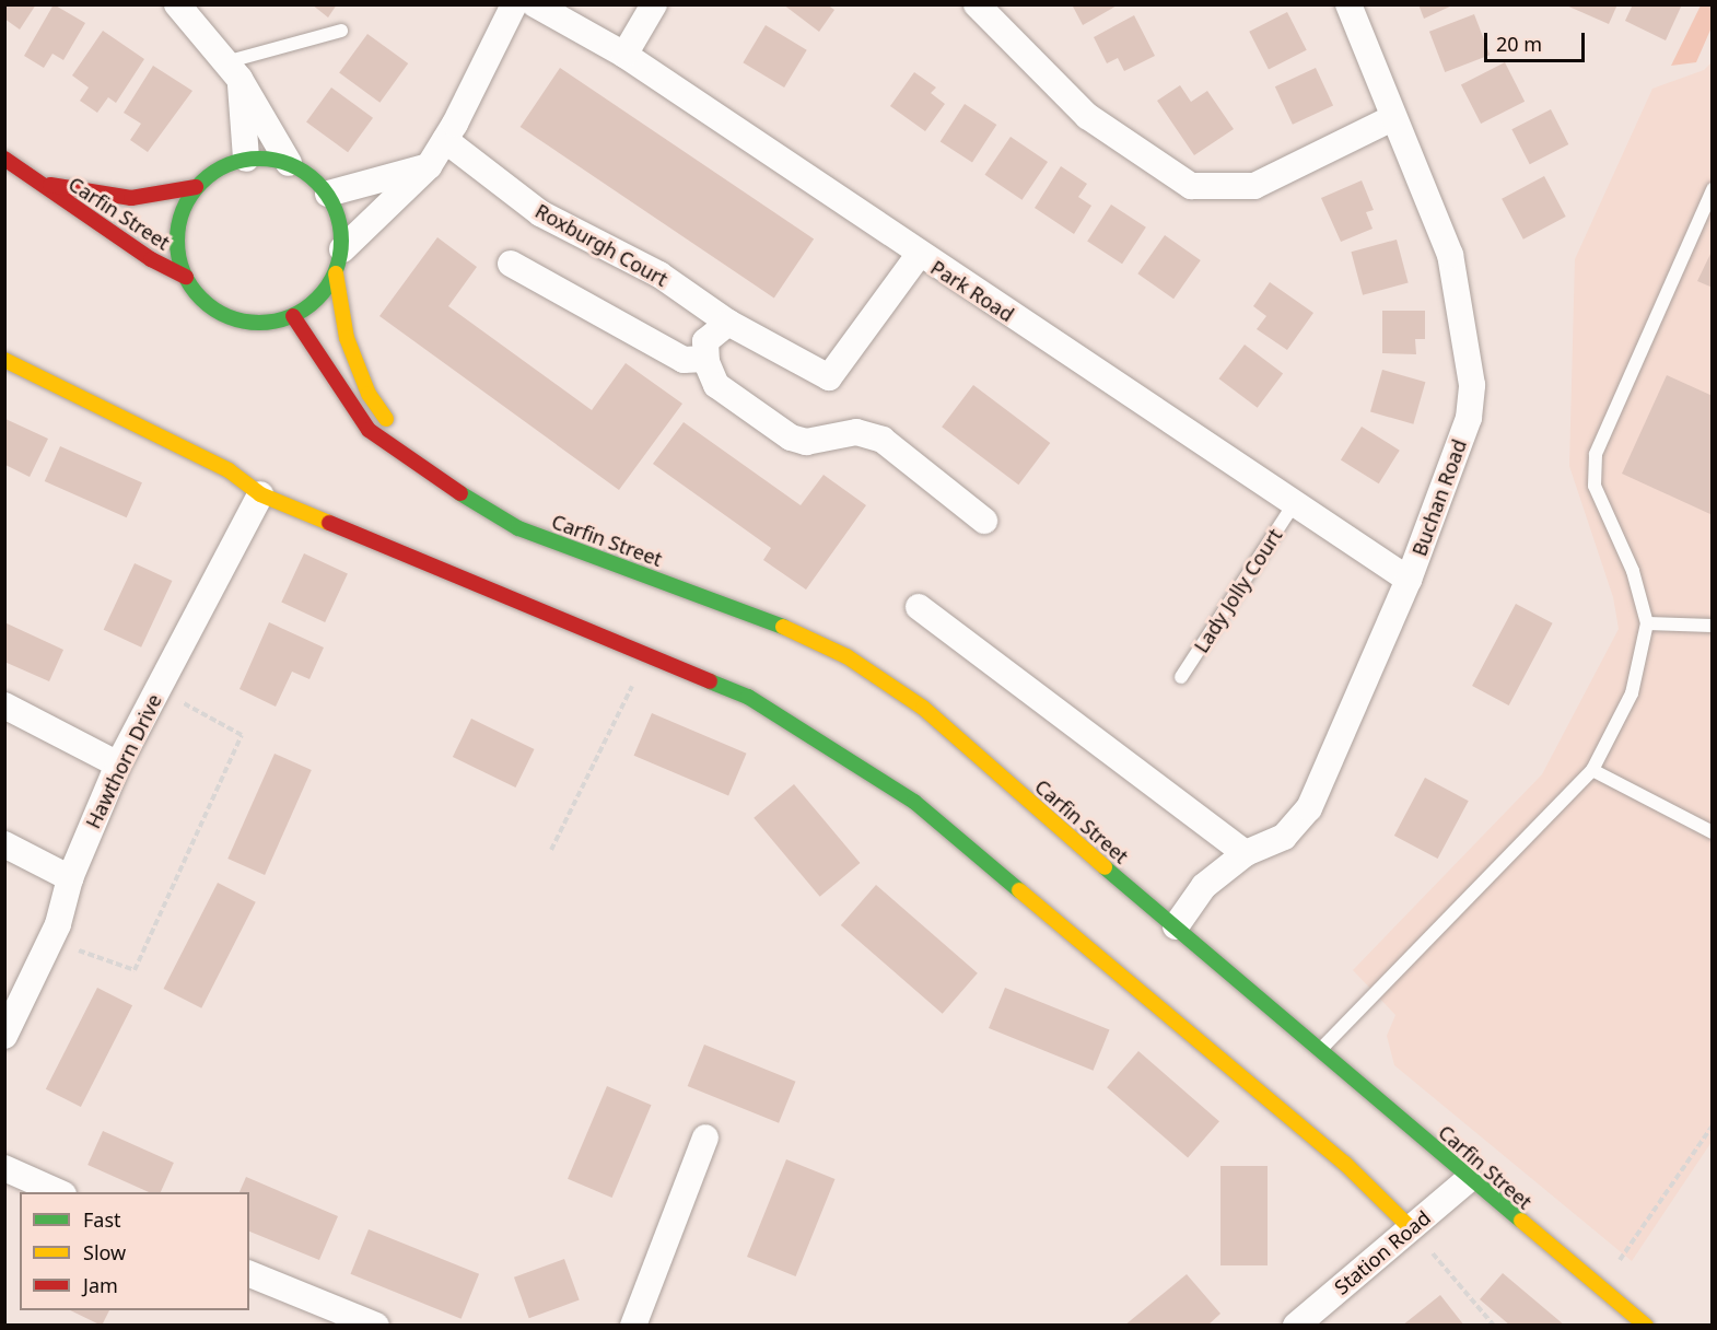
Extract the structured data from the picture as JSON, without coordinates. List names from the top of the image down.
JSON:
{
  "streets": {
    "main road": ["Carfin Street"],
    "street": [
      "Roxburgh Court",
      "Park Road",
      "Buchan Road",
      "Hawthorn Drive",
      "Station Road"
    ],
    "lane": ["Lady Jolly Court"]
  },
  "crossings": [
    ["Carfin Street", "Buchan Road"],
    ["Carfin Street", "Station Road"],
    ["Roxburgh Court", "Park Road"],
    ["Park Road", "Buchan Road"],
    ["Park Road", "Lady Jolly Court"]
  ],
  "legend": ["Fast", "Slow", "Jam"],
  "scale_bar": "20 m"
}
